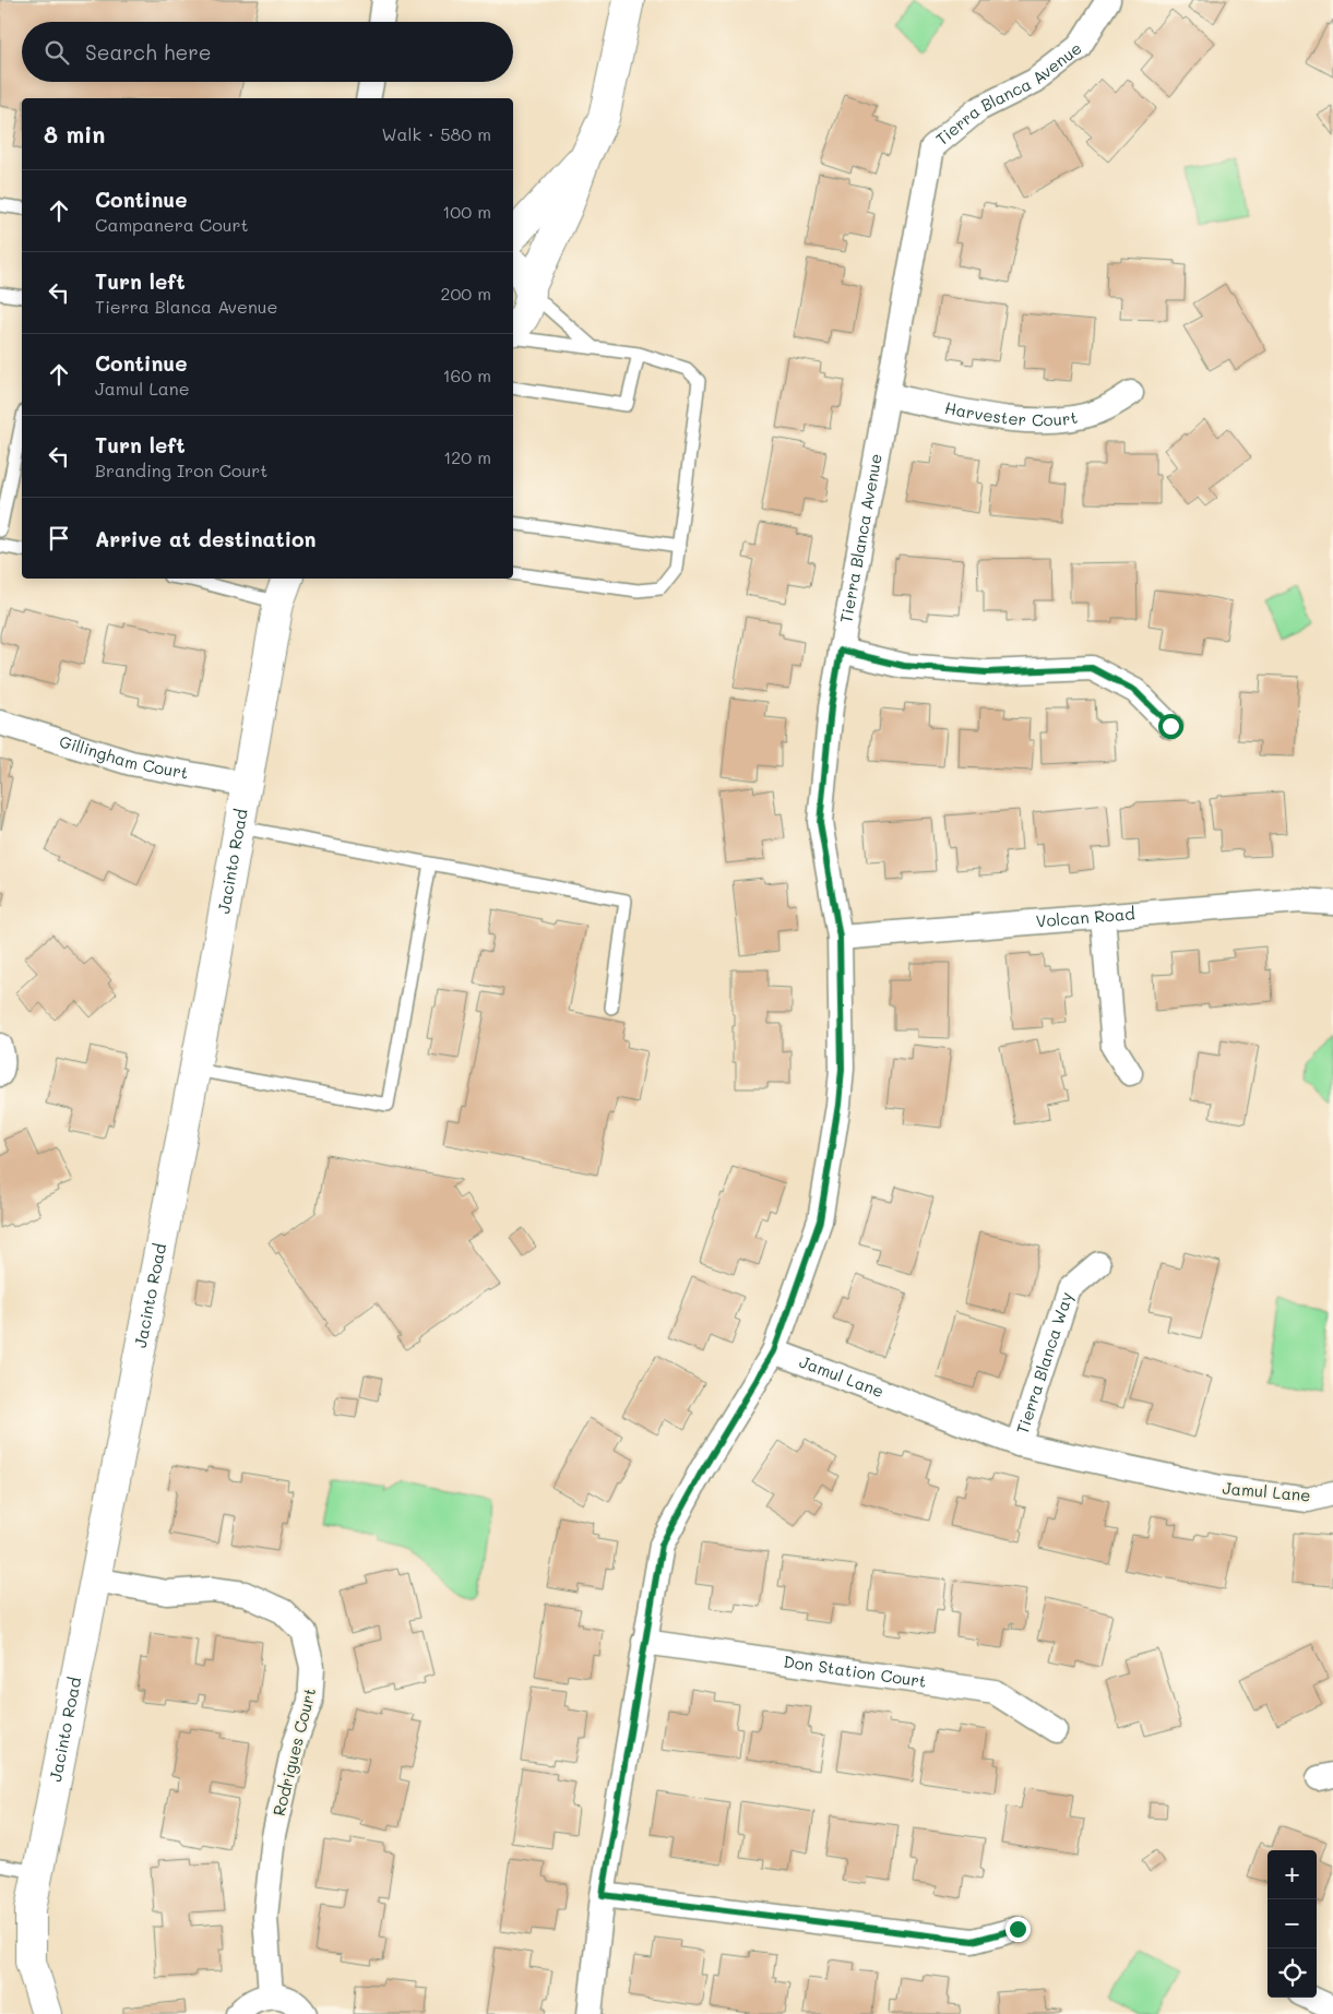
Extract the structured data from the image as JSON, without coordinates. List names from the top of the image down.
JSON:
{
  "streets": {
    "street": [
      "Tierra Blanca Avenue",
      "Harvester Court",
      "Gillingham Court",
      "Jacinto Road",
      "Volcan Road",
      "Tierra Blanca Way",
      "Jamul Lane",
      "Don Station Court",
      "Rodrigues Court"
    ]
  },
  "crossings": [
    ["Tierra Blanca Avenue", "Harvester Court"],
    ["Tierra Blanca Avenue", "Volcan Road"],
    ["Tierra Blanca Avenue", "Jamul Lane"],
    ["Gillingham Court", "Jacinto Road"],
    ["Jacinto Road", "Rodrigues Court"],
    ["Tierra Blanca Way", "Jamul Lane"]
  ],
  "page": {
    "search": "Search here",
    "heading": ["8 min", "Walk · 580 m"],
    "list": [
      ["Continue", "Campanera Court", "100 m"],
      ["Turn left", "Tierra Blanca Avenue", "200 m"],
      ["Continue", "Jamul Lane", "160 m"],
      ["Turn left", "Branding Iron Court", "120 m"],
      "Arrive at destination"
    ],
    "map_buttons": ["+", "−"]
  }
}
